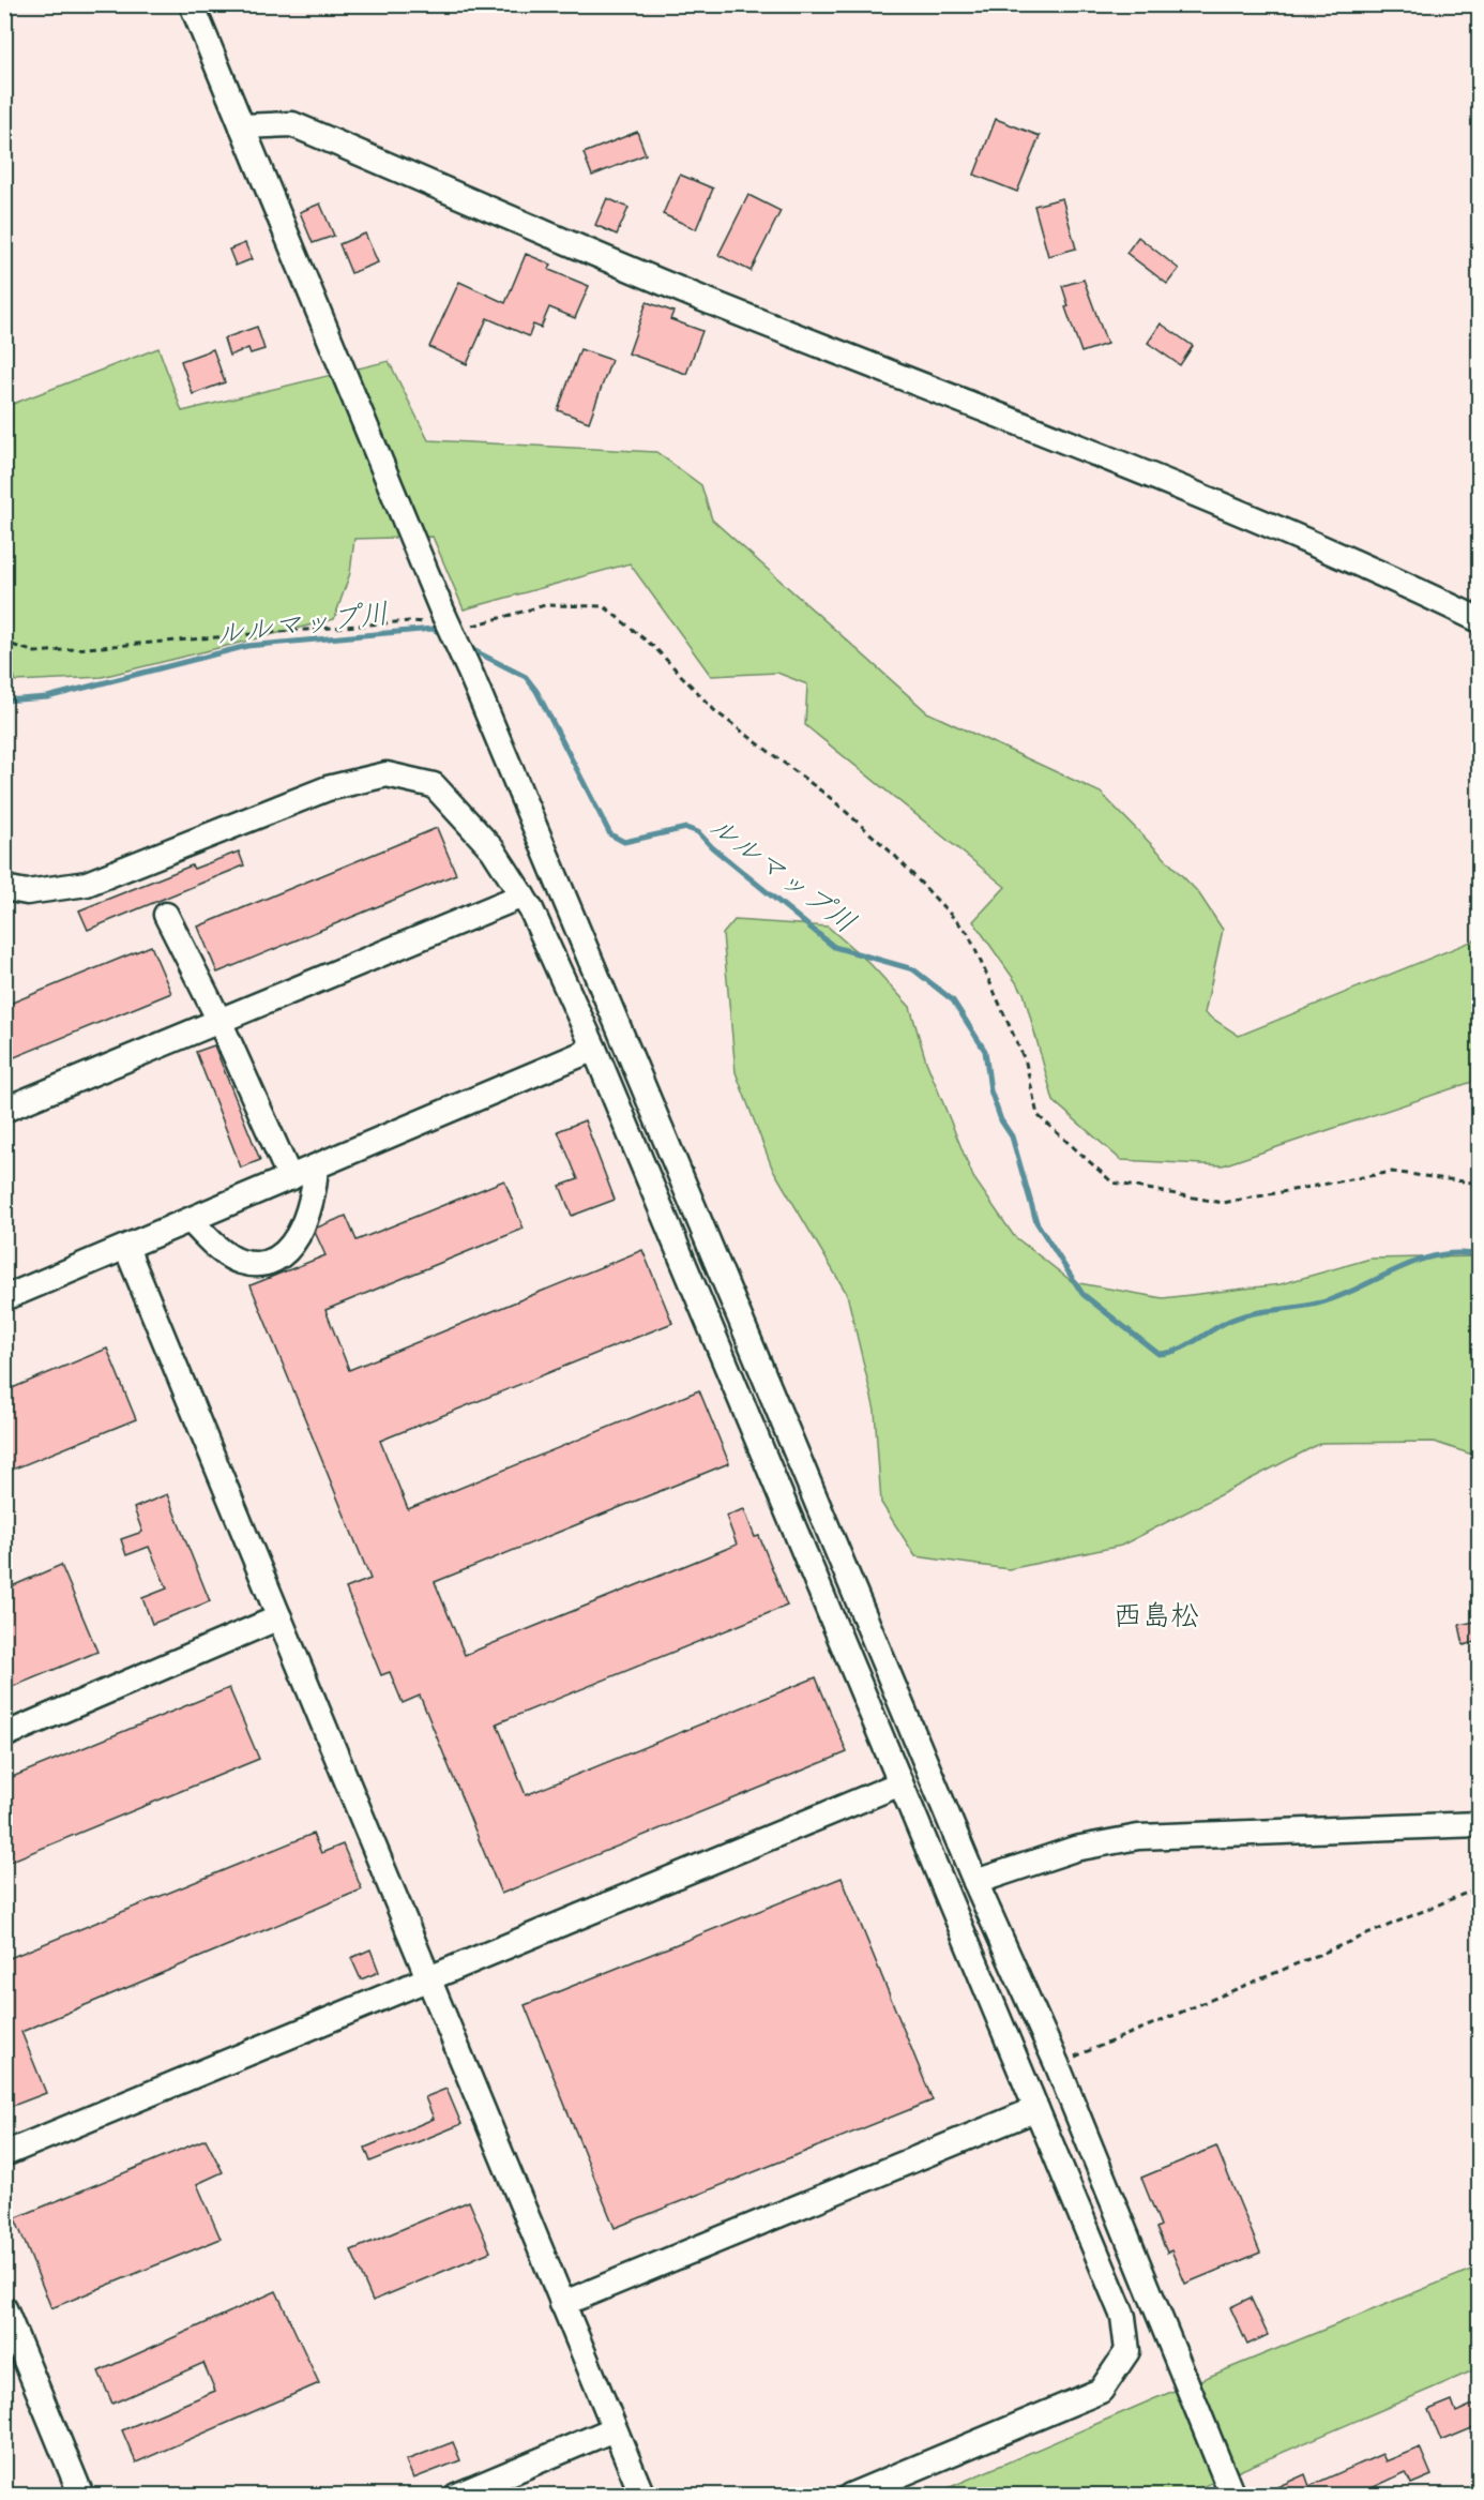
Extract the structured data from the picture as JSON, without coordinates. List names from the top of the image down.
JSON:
{
  "districts": ["西島松"],
  "water": ["ルルマップ川"]
}
